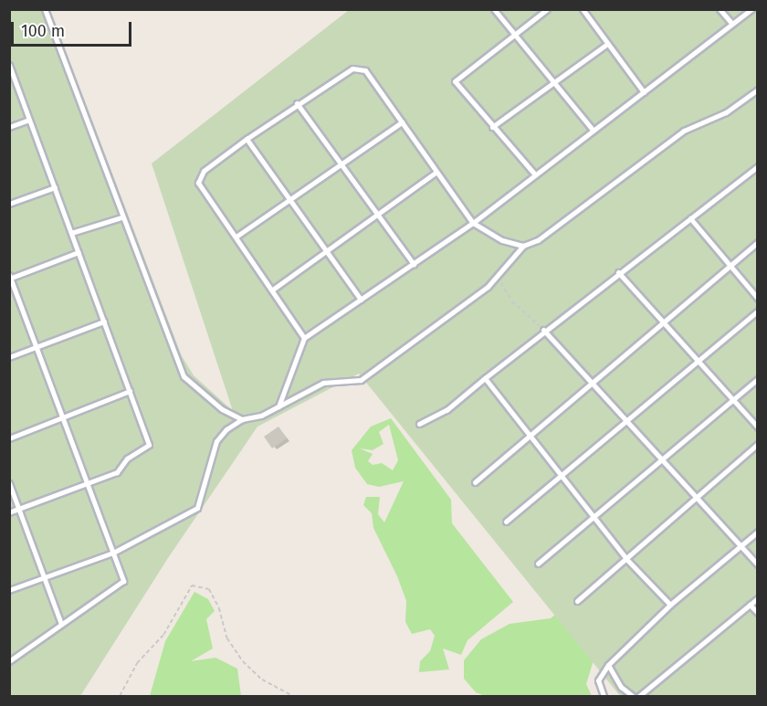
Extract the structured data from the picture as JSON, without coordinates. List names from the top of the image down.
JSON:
{
  "scale_bar": "100 m"
}
